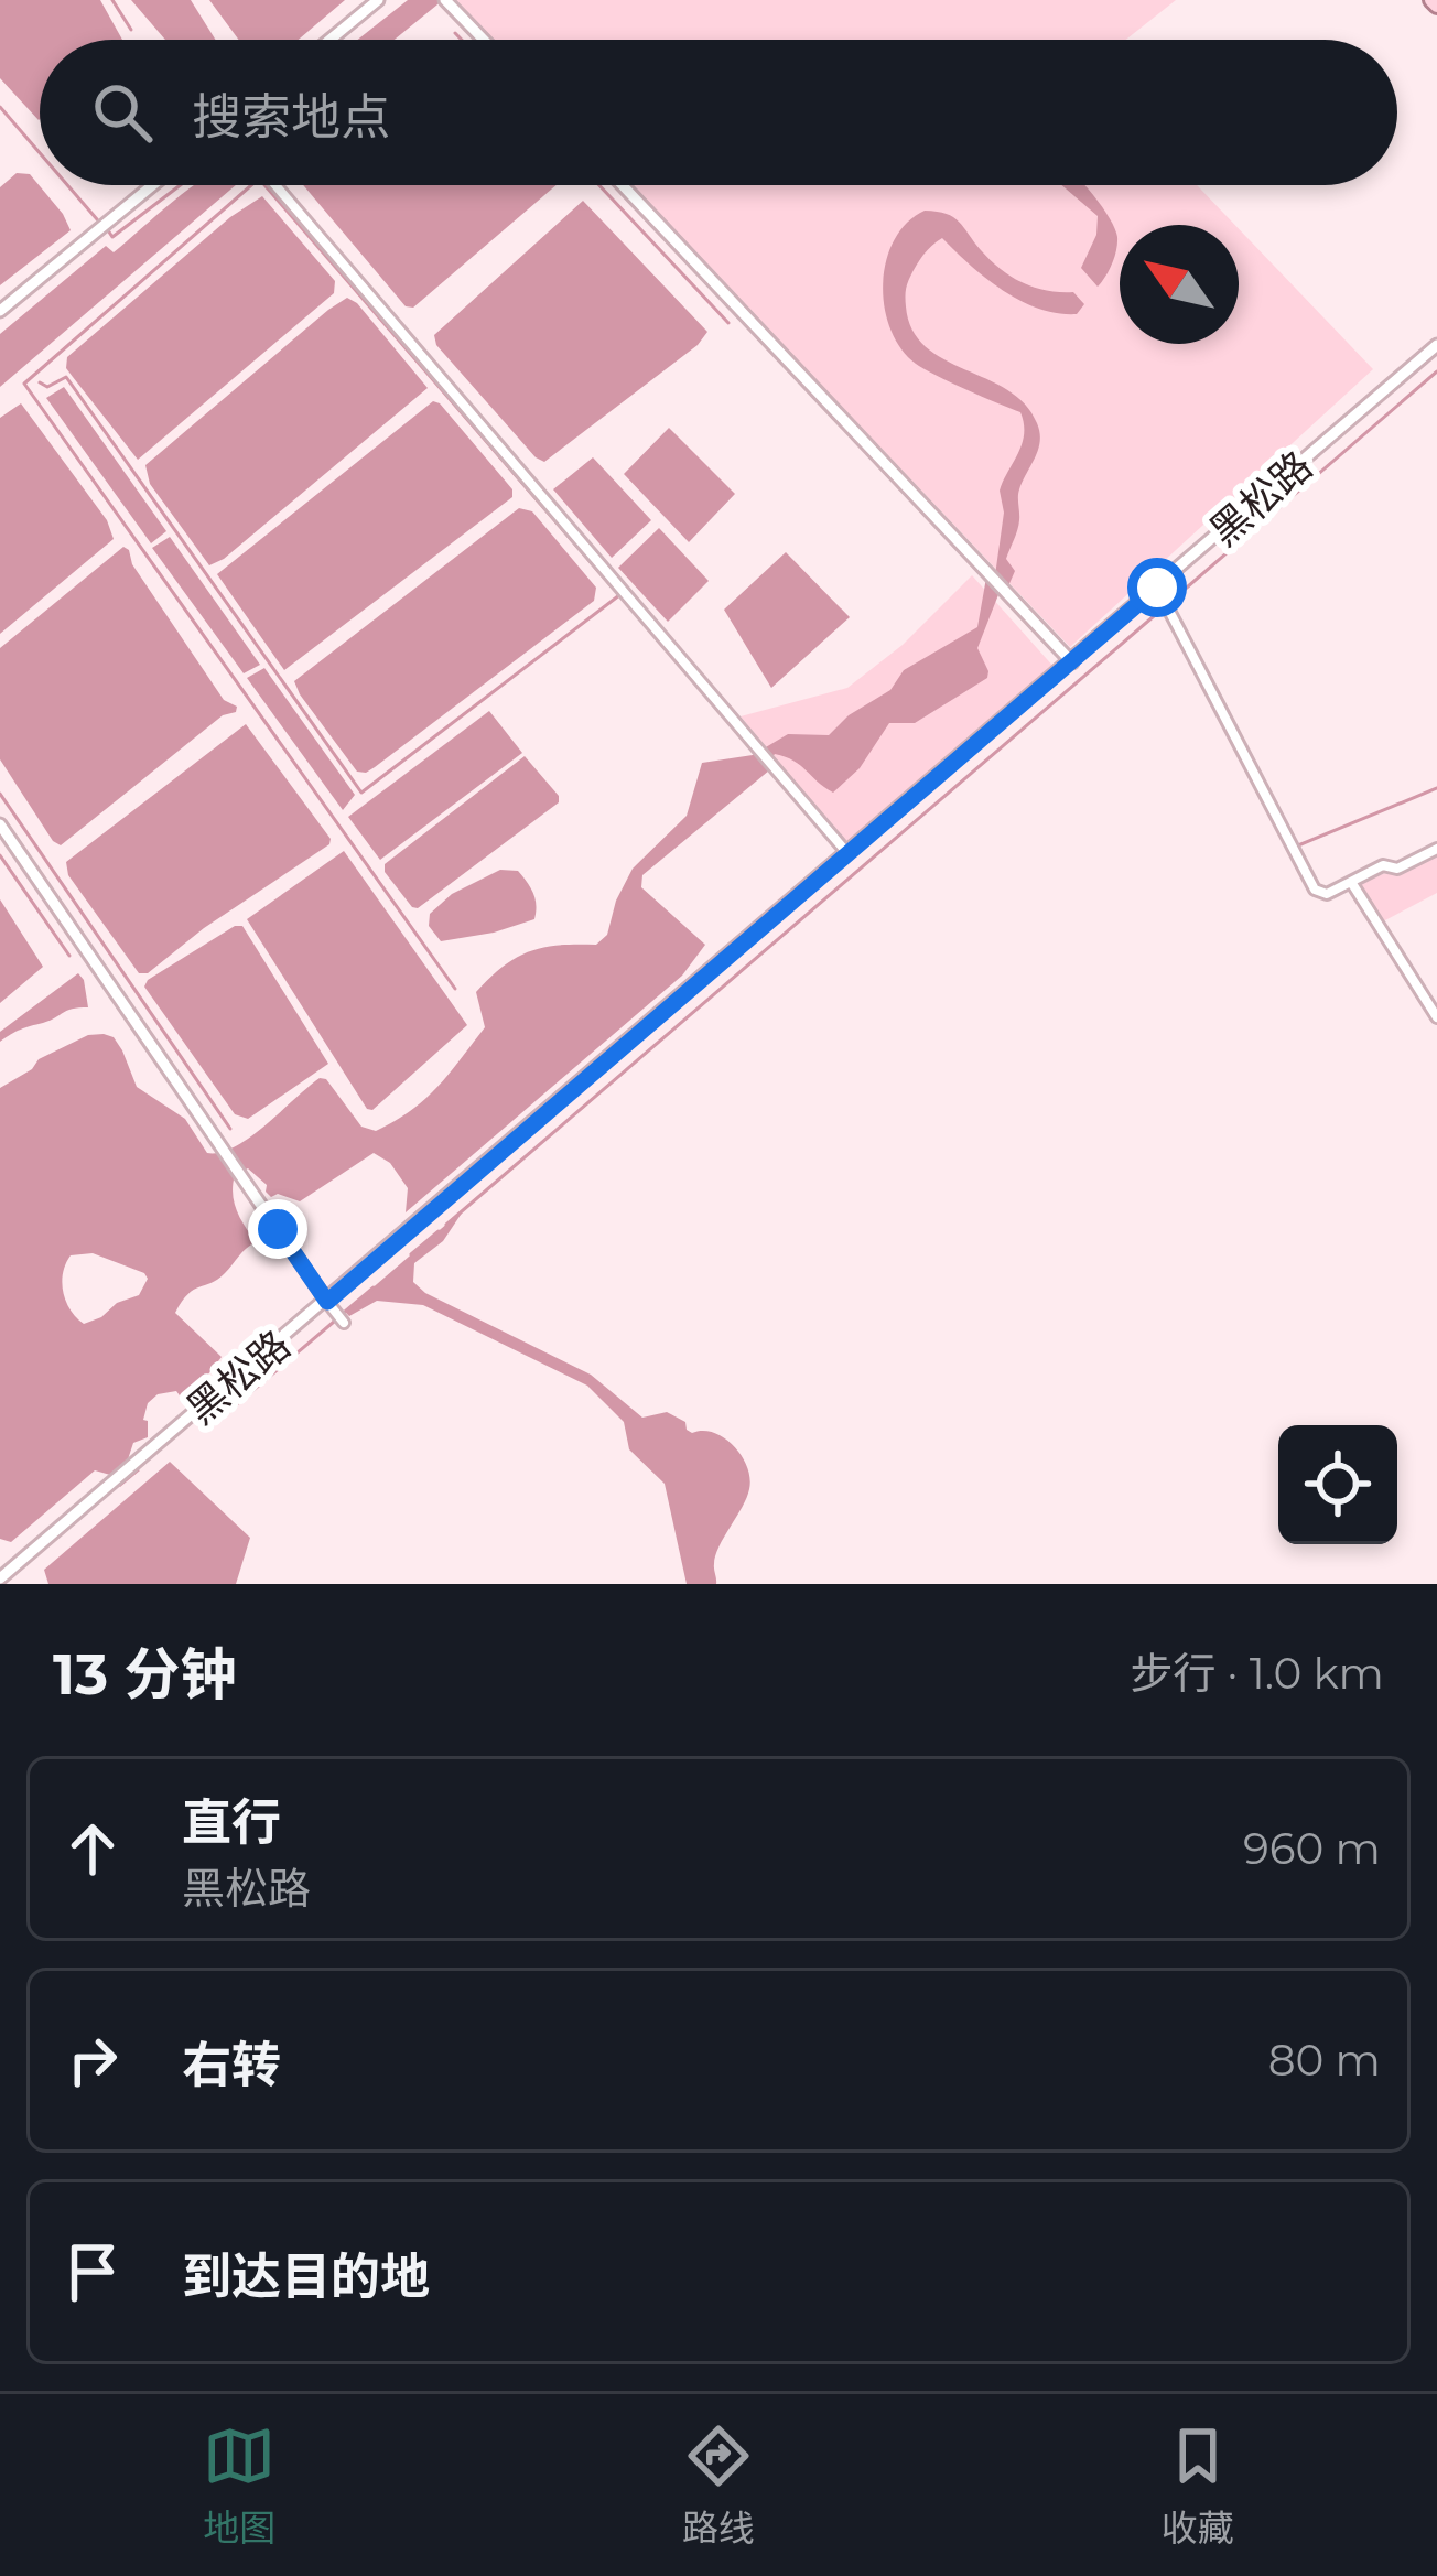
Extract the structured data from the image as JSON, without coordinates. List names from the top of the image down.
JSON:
{
  "streets": {
    "street": ["黑松路"]
  },
  "north": "top left",
  "page": {
    "search": "搜索地点",
    "heading": ["13 分钟", "步行 · 1.0 km"],
    "list": [
      ["直行", "黑松路", "960 m"],
      ["右转", "80 m"],
      "到达目的地"
    ],
    "nav": ["地图", "路线", "收藏"]
  }
}
